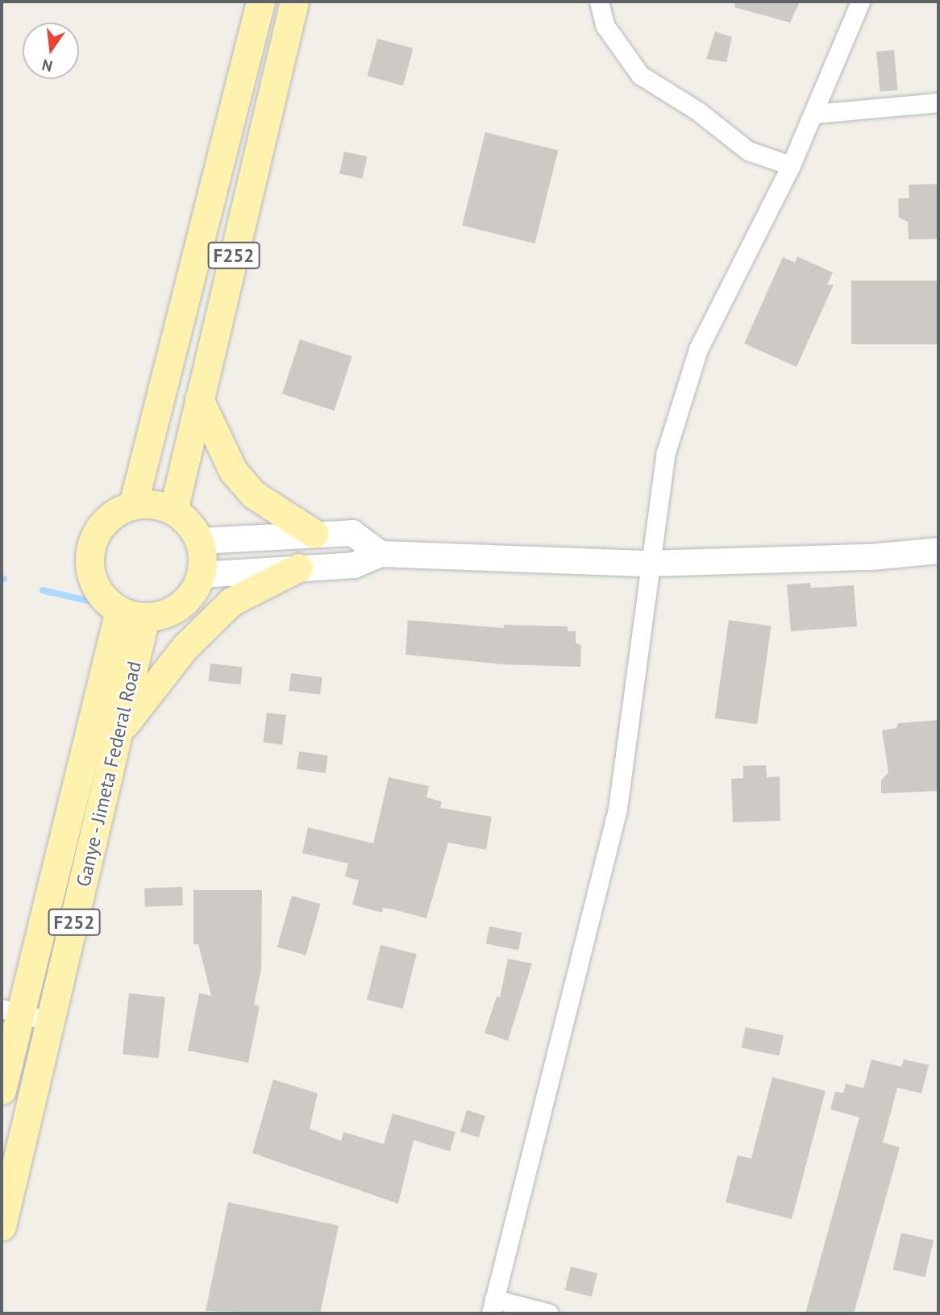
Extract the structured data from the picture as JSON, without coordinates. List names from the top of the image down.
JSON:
{
  "streets": {
    "main road": ["F252", "Ganye - Jimeta Federal Road"]
  },
  "crossings": [
    ["F252", "Ganye - Jimeta Federal Road"]
  ],
  "north": "bottom"
}
